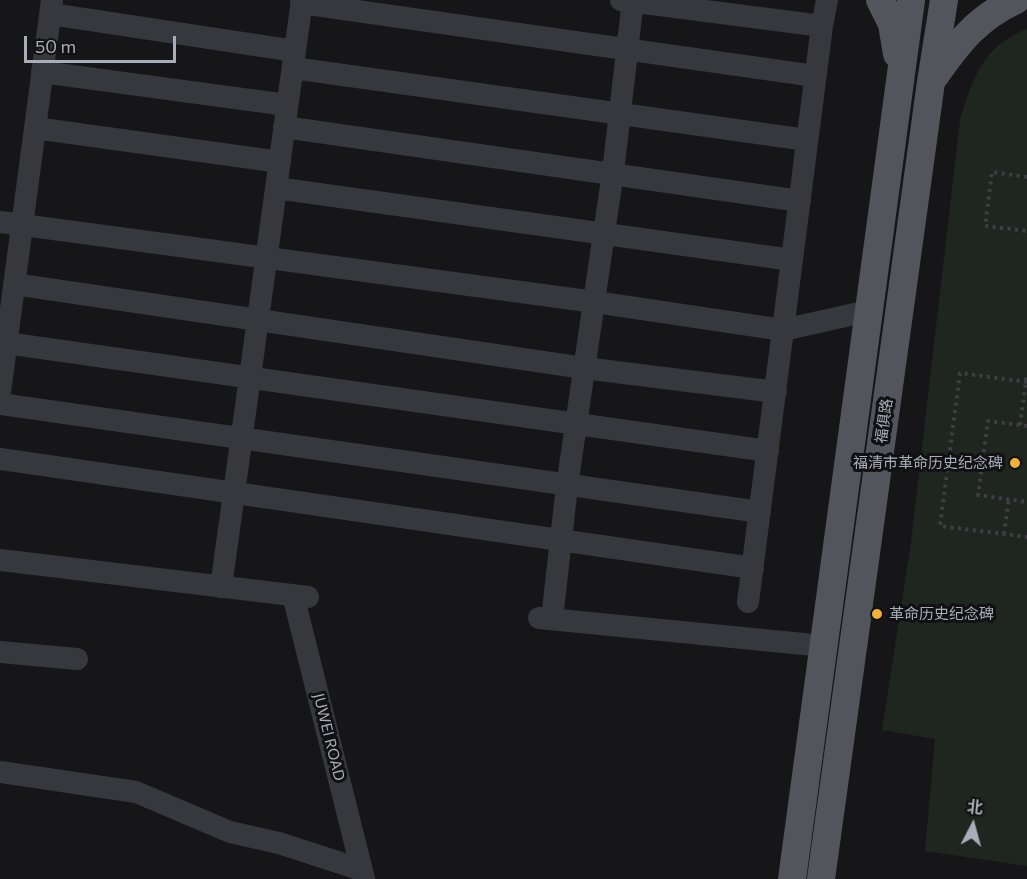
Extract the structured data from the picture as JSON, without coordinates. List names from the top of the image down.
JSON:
{
  "streets": {
    "main road": ["福俱路"],
    "street": ["JUWEI ROAD"]
  },
  "places": ["福清市革命历史纪念碑", "革命历史纪念碑"],
  "scale_bar": "50 m",
  "north": "top"
}
